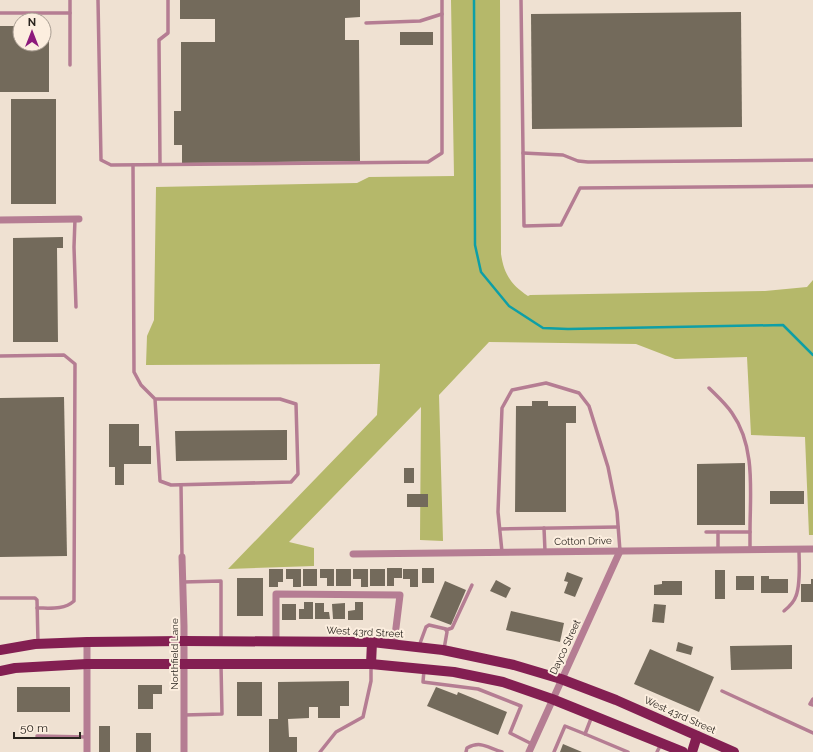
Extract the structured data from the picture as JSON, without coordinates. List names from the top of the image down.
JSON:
{
  "streets": {
    "main road": ["West 43rd Street"],
    "street": ["Cotton Drive", "Dayco Street", "Northfield Lane"]
  },
  "crossings": [
    ["Cotton Drive", "Dayco Street"],
    ["West 43rd Street", "Dayco Street"],
    ["West 43rd Street", "Northfield Lane"]
  ],
  "scale_bar": "50 m",
  "north": "top"
}
